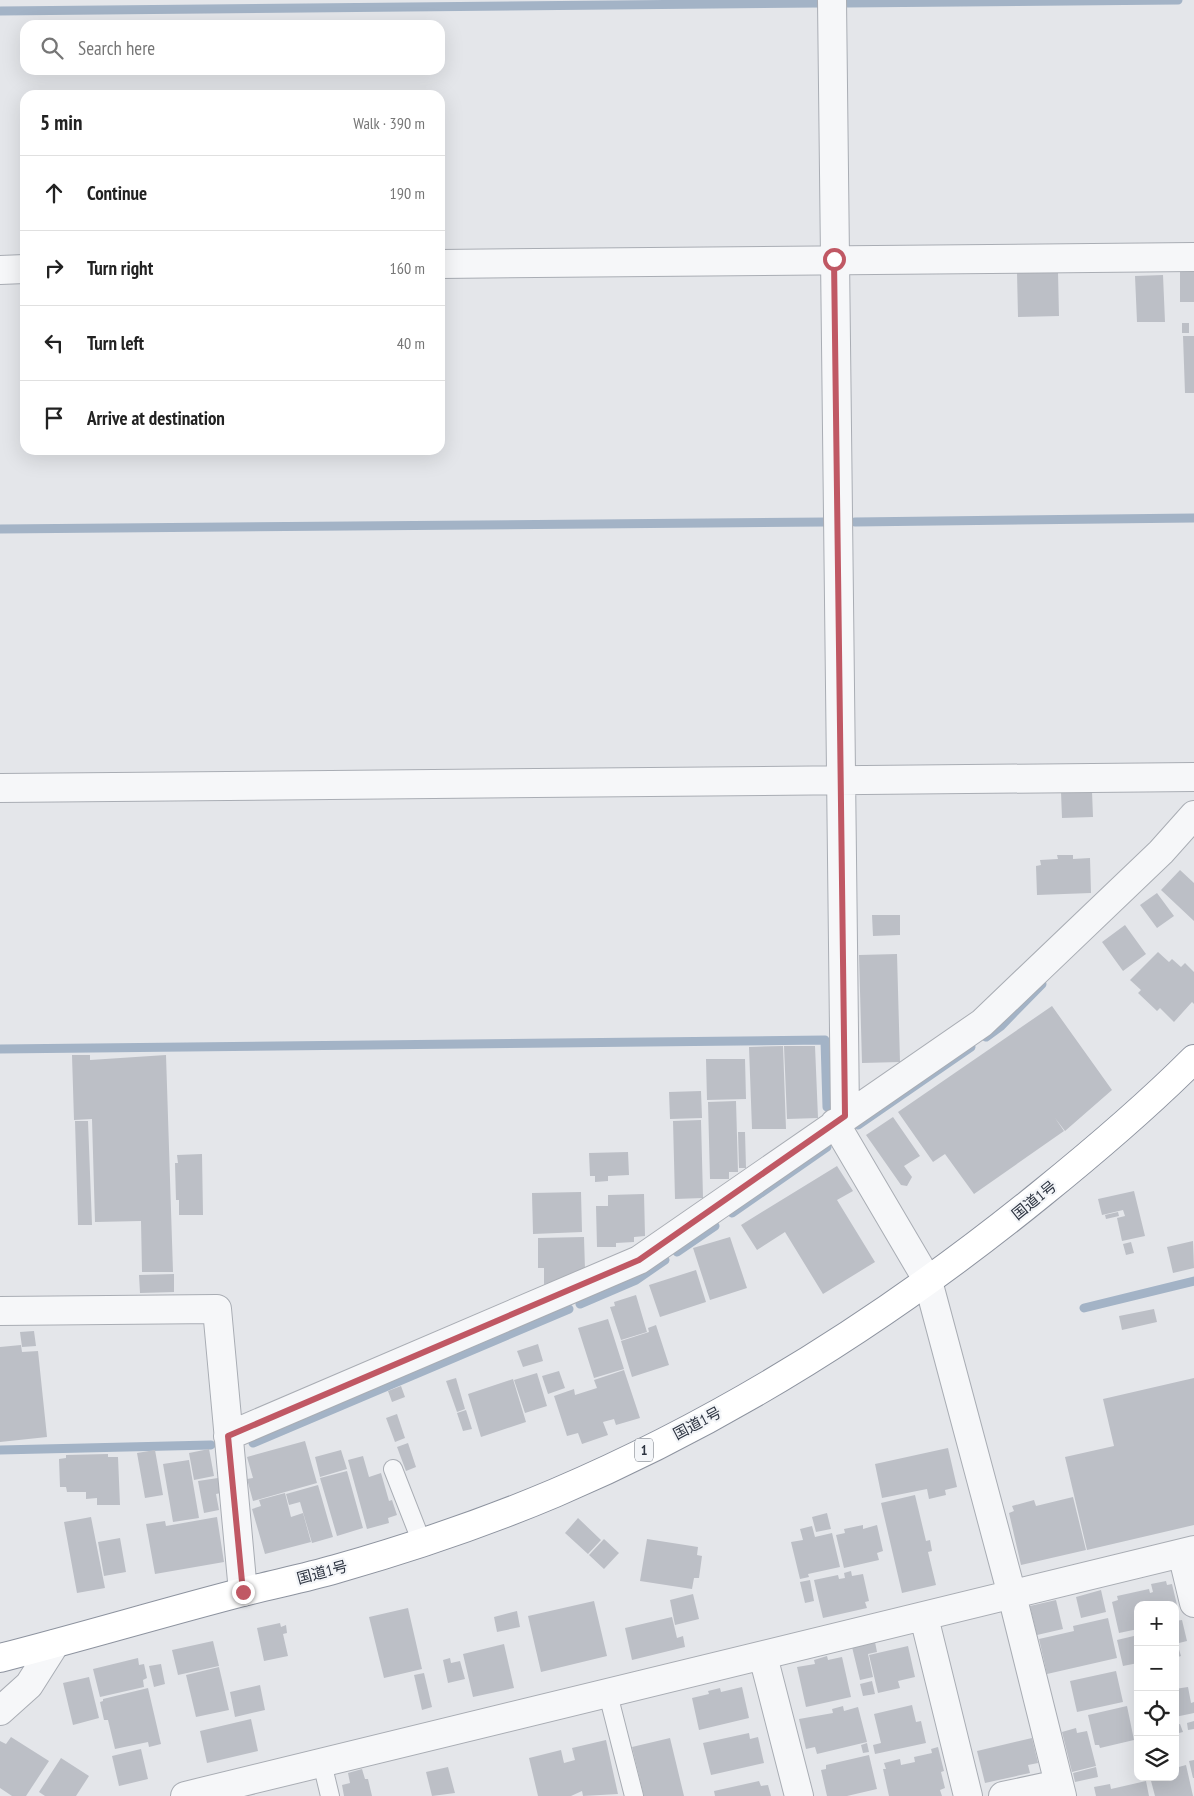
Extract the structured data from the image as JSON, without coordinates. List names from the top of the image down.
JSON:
{
  "streets": {
    "highway": ["国道1号", "1"]
  },
  "page": {
    "search": "Search here",
    "heading": ["5 min", "Walk · 390 m"],
    "list": [
      ["Continue", "190 m"],
      ["Turn right", "160 m"],
      ["Turn left", "40 m"],
      "Arrive at destination"
    ],
    "map_buttons": ["+", "−"]
  }
}
